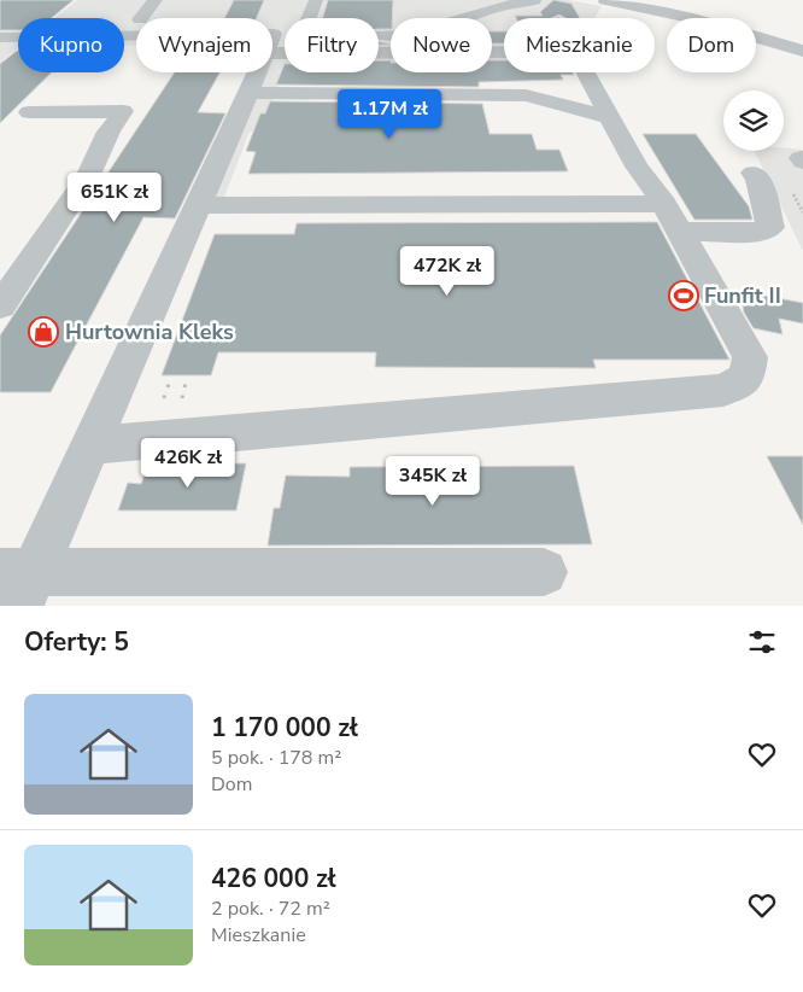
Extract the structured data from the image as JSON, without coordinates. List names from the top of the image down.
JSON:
{
  "places": {
    "sports": ["Funfit II"],
    "shop": ["Hurtownia Kleks"]
  },
  "page": {
    "chip": [
      "Kupno",
      "Wynajem",
      "Filtry",
      "Nowe",
      "Mieszkanie",
      "Dom"
    ],
    "price": [
      "1.17M zł",
      "651K zł",
      "472K zł",
      "426K zł",
      "345K zł"
    ],
    "heading": "Oferty: 5",
    "list": [
      {
        "name": "1 170 000 zł",
        "note": "5 pok. · 178 m² · Dom"
      },
      {
        "name": "426 000 zł",
        "note": "2 pok. · 72 m² · Mieszkanie"
      }
    ]
  }
}
